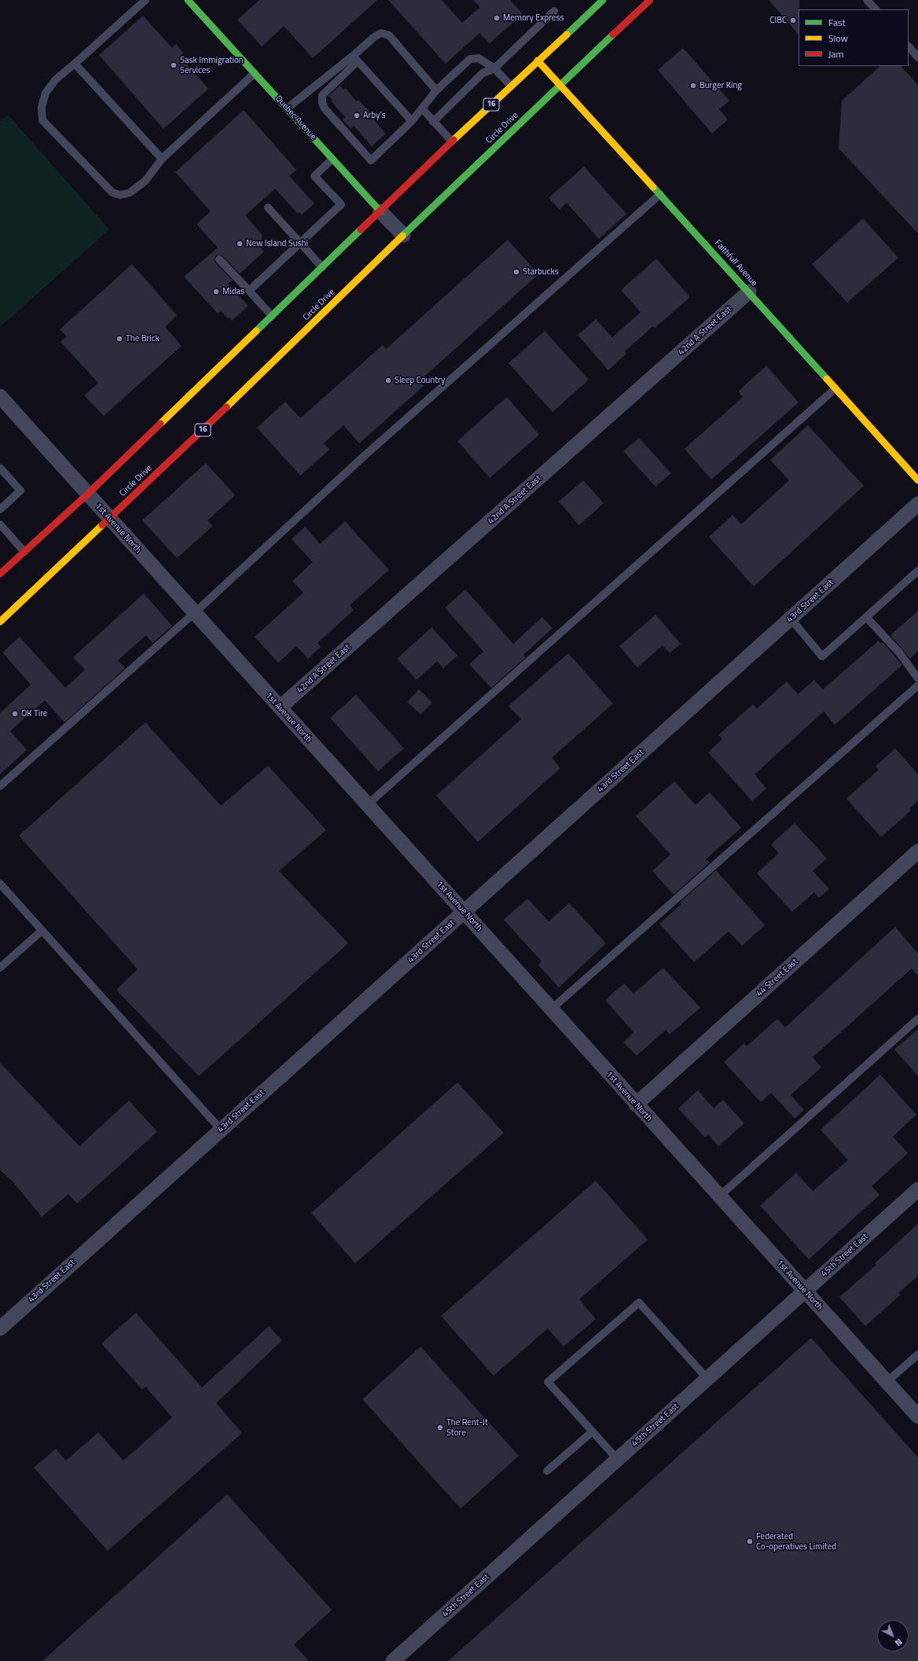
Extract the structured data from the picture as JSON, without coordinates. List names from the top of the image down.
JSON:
{
  "streets": {
    "main road": [
      "16",
      "Quebec Avenue",
      "Circle Drive",
      "Faithfull Avenue"
    ],
    "street": [
      "42nd A Street East",
      "1st Avenue North",
      "43rd Street East",
      "44 Street East",
      "45th Street East"
    ]
  },
  "crossings": [
    ["16", "Quebec Avenue"],
    ["16", "Faithfull Avenue"],
    ["16", "1st Avenue North"],
    ["Quebec Avenue", "Circle Drive"],
    ["Circle Drive", "Faithfull Avenue"],
    ["Circle Drive", "1st Avenue North"],
    ["Faithfull Avenue", "42nd A Street East"],
    ["42nd A Street East", "1st Avenue North"],
    ["1st Avenue North", "43rd Street East"],
    ["1st Avenue North", "44 Street East"],
    ["1st Avenue North", "45th Street East"]
  ],
  "places": [
    "Memory Express",
    "CIBC",
    "Sask Immigration Services",
    "Burger King",
    "Arby's",
    "New Island Sushi",
    "Starbucks",
    "Midas",
    "The Brick",
    "Sleep Country",
    "OK Tire",
    "The Rent-It Store",
    "Federated Co-operatives Limited"
  ],
  "legend": ["Fast", "Slow", "Jam"],
  "north": "bottom right"
}
